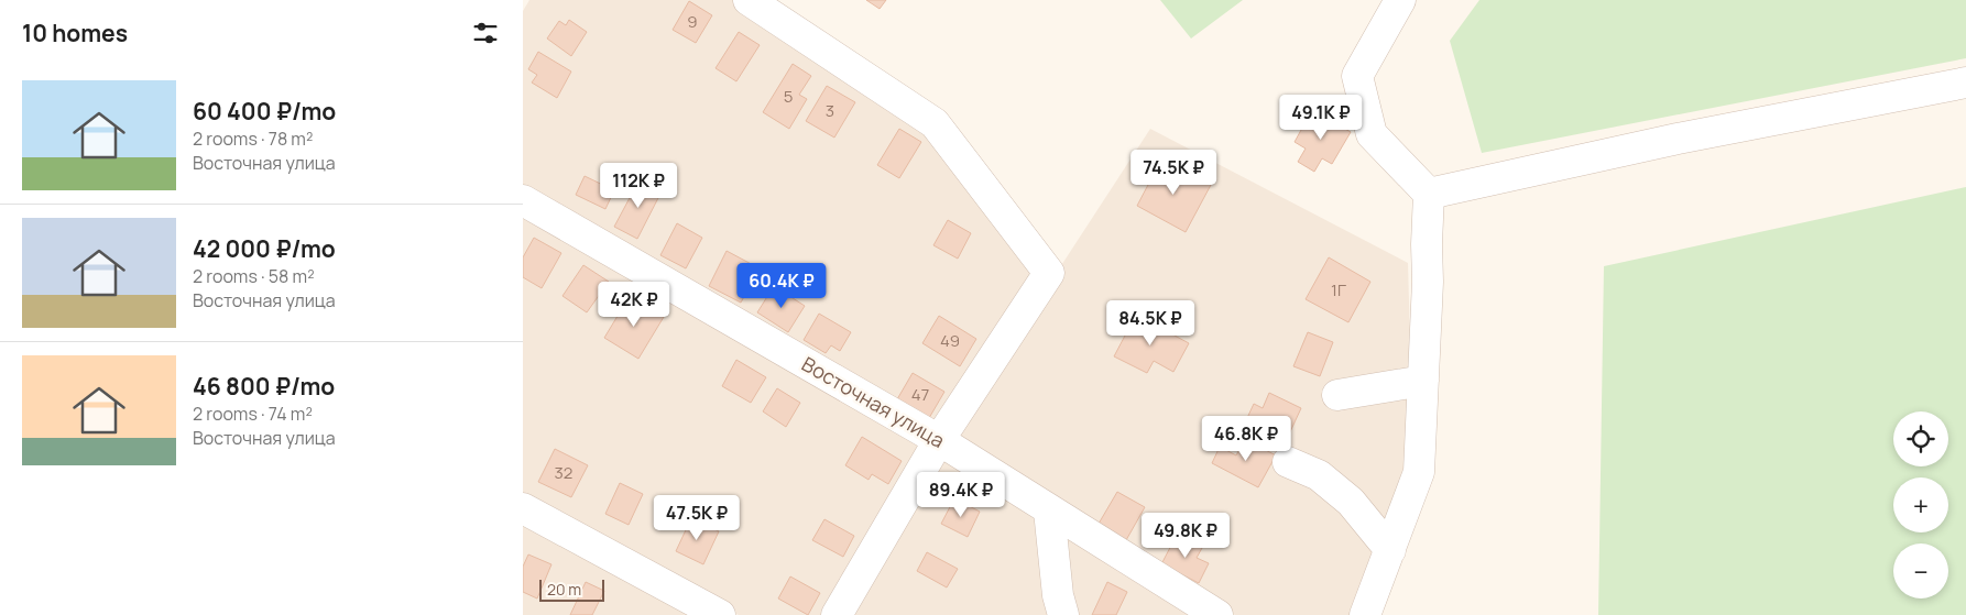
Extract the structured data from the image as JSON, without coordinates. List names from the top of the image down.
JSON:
{
  "streets": {
    "street": ["Восточная улица"]
  },
  "house_numbers": [
    "9",
    "5",
    "3",
    "1Г",
    "49",
    "47",
    "32"
  ],
  "scale_bar": "20 m",
  "page": {
    "heading": "10 homes",
    "list": [
      {
        "name": "60 400 ₽/mo",
        "note": "2 rooms · 78 m² · Восточная улица"
      },
      {
        "name": "42 000 ₽/mo",
        "note": "2 rooms · 58 m² · Восточная улица"
      },
      {
        "name": "46 800 ₽/mo",
        "note": "2 rooms · 74 m² · Восточная улица"
      }
    ],
    "price": [
      "49.1K ₽",
      "74.5K ₽",
      "112K ₽",
      "60.4K ₽",
      "42K ₽",
      "84.5K ₽",
      "46.8K ₽",
      "89.4K ₽",
      "47.5K ₽",
      "49.8K ₽"
    ],
    "map_buttons": ["+", "−"],
    "scale": "20 m"
  }
}
